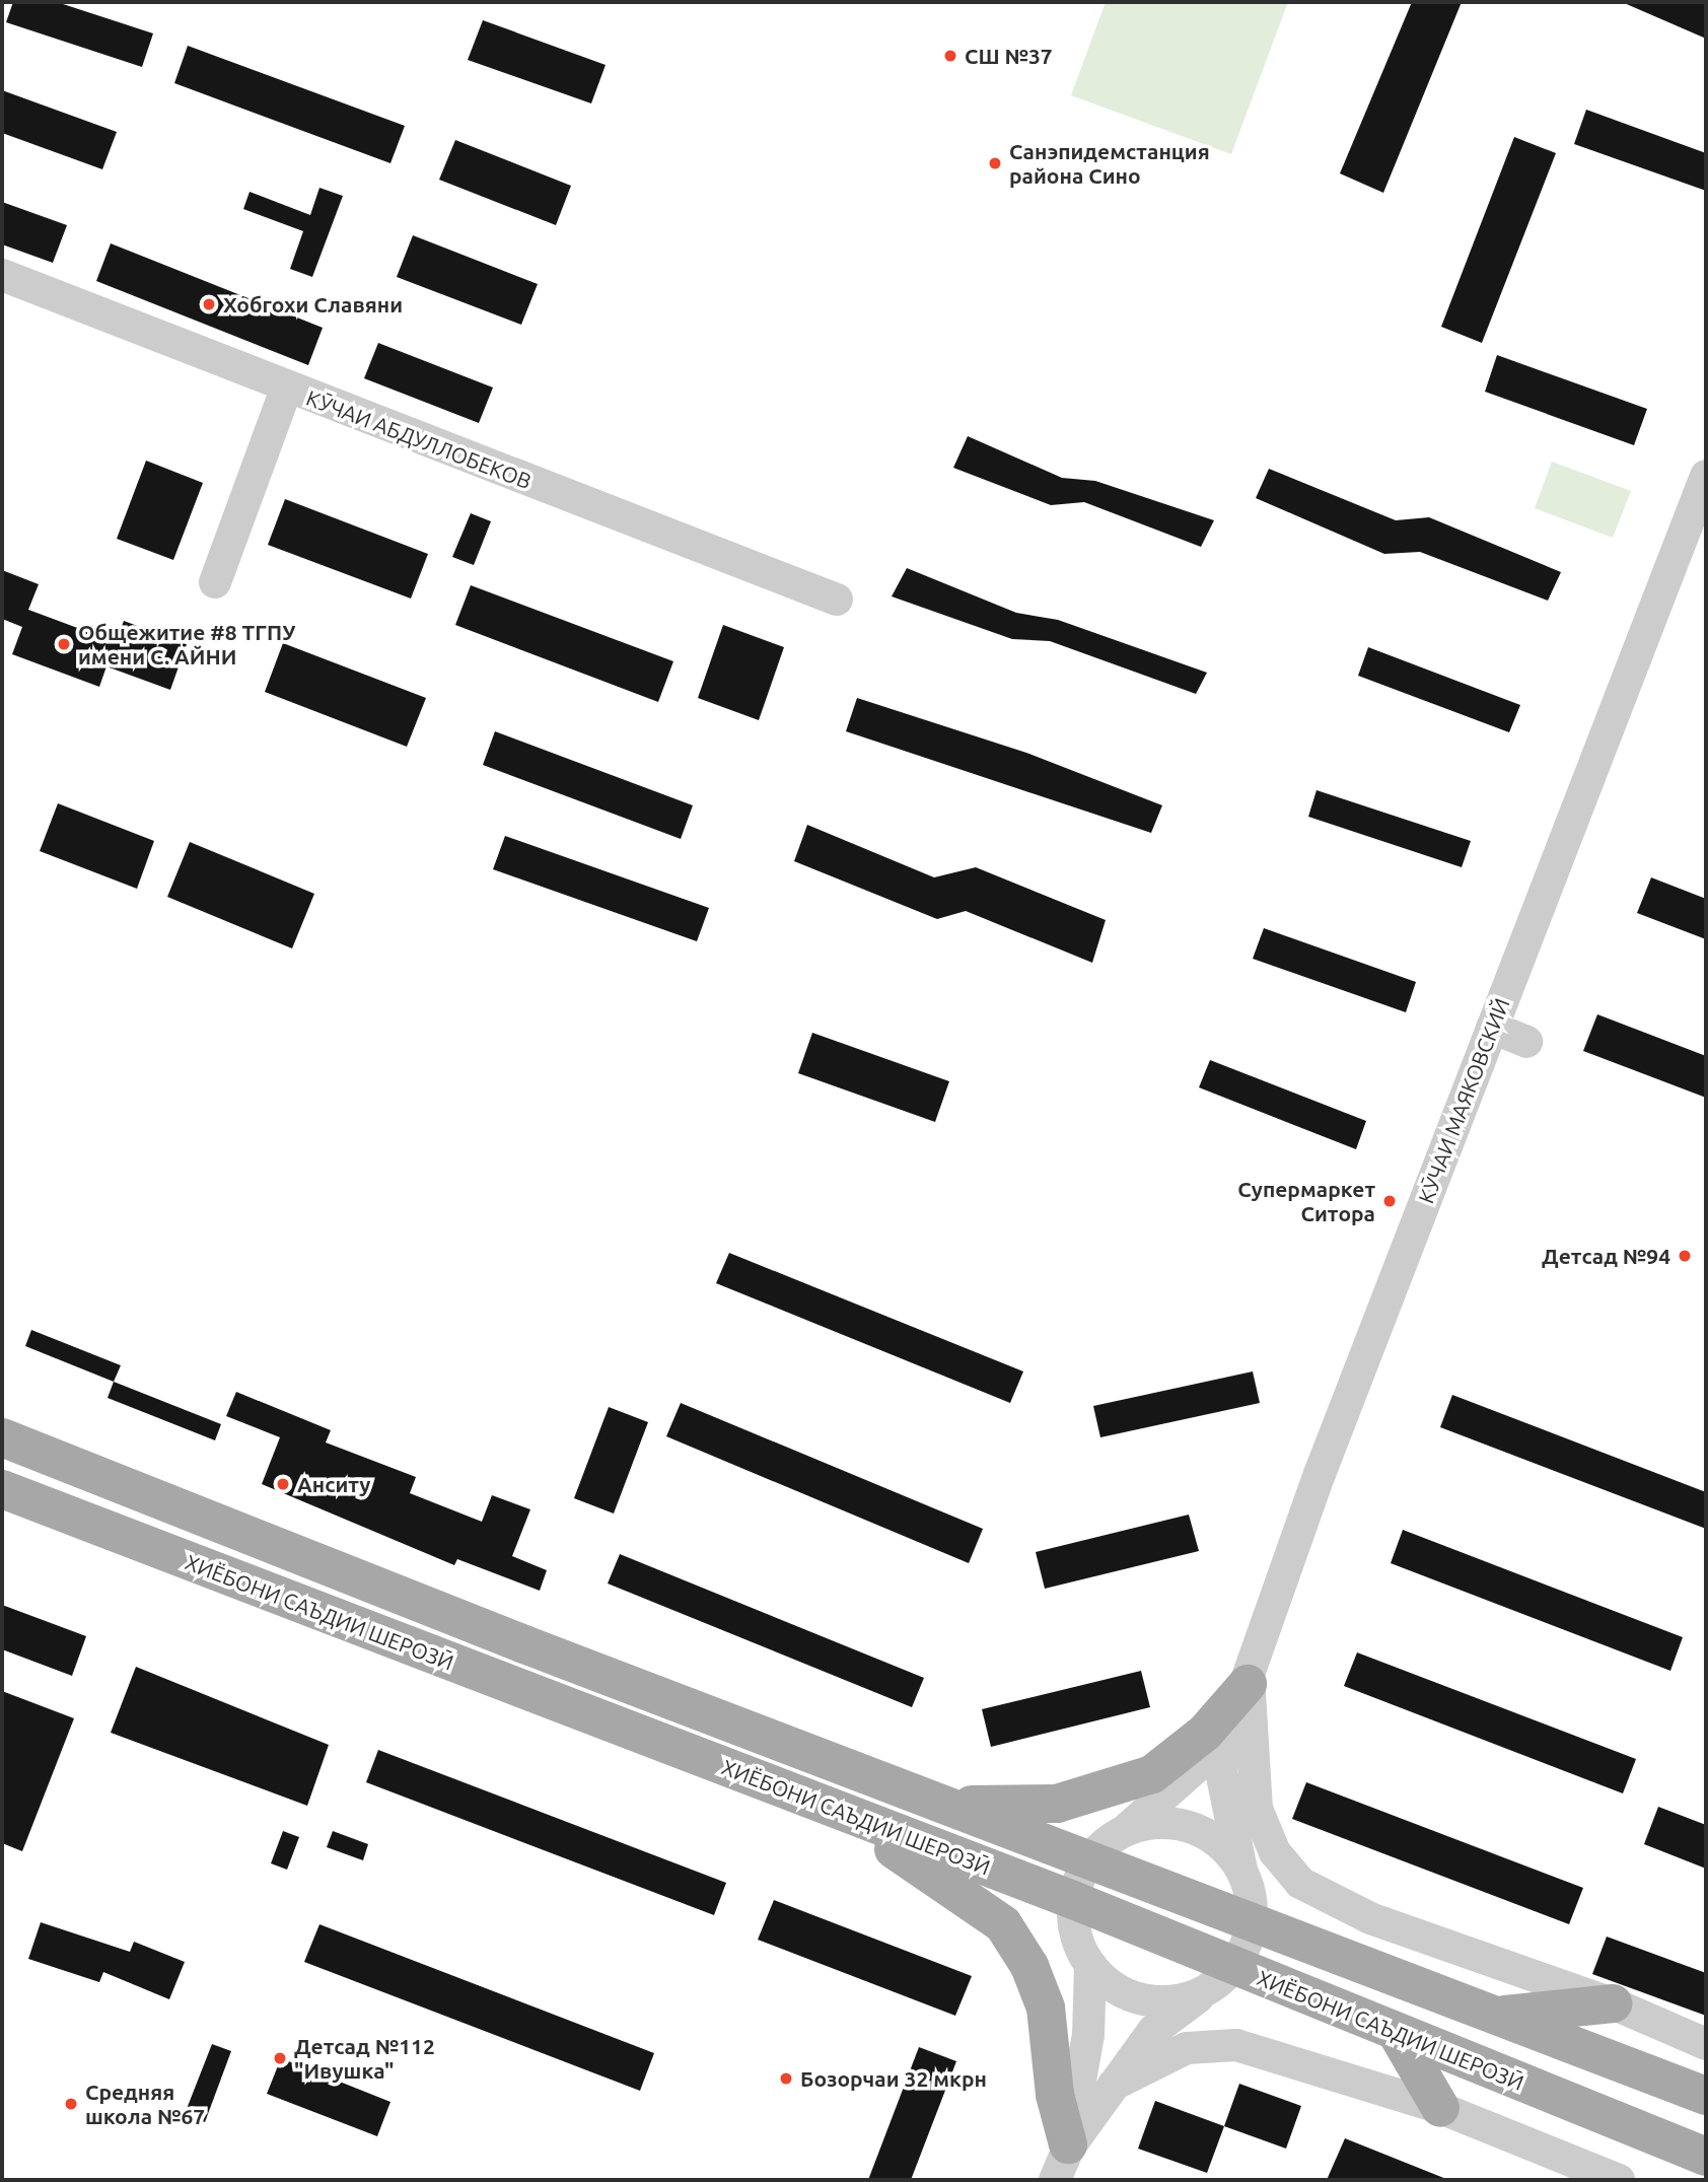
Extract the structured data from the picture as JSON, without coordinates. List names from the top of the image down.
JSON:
{
  "streets": {
    "main road": ["ХИЁБОНИ САЪДИИ ШЕРОЗӢ"],
    "street": ["КӮЧАИ АБДУЛЛОБЕКОВ", "КӮЧАИ МАЯКОВСКИЙ"]
  },
  "crossings": [
    ["КӮЧАИ МАЯКОВСКИЙ", "ХИЁБОНИ САЪДИИ ШЕРОЗӢ"]
  ],
  "places": [
    "СШ №37",
    "Санэпидемстанция района Сино",
    "Хобгохи Славяни",
    "Общежитие #8 ТГПУ имени С. АЙНИ",
    "Супермаркет Ситора",
    "Детсад №94",
    "Анситу",
    "Детсад №112 \"Ивушка\"",
    "Бозорчаи 32 мкрн",
    "Средняя школа №67"
  ]
}
